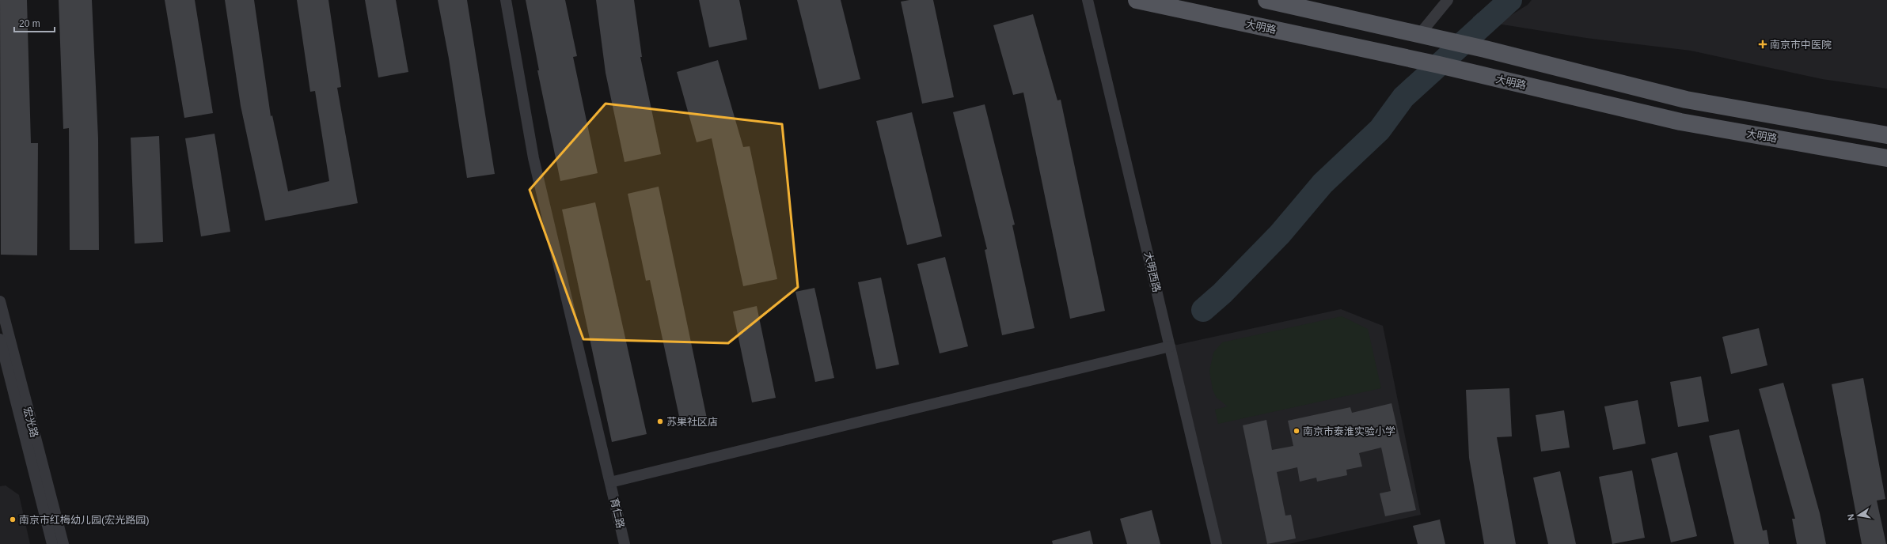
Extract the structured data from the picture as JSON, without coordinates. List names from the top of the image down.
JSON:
{
  "streets": {
    "main road": ["大明路"],
    "street": ["大明西路", "宏光路", "育仁路"]
  },
  "places": {
    "health": ["南京市中医院"],
    "other": ["苏果社区店", "南京市泰淮实验小学", "南京市红梅幼儿园(宏光路园)"]
  },
  "scale_bar": "20 m",
  "north": "left"
}
